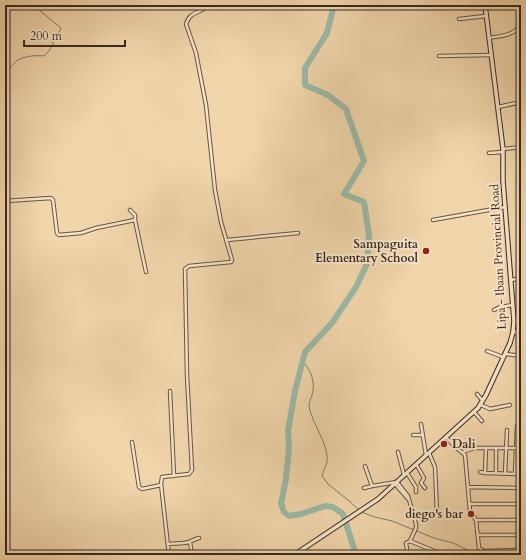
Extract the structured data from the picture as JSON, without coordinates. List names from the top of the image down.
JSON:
{
  "streets": {
    "main road": ["Lipa - Ibaan Provincial Road"]
  },
  "places": ["Sampaguita Elementary School", "Dali", "diego's bar"],
  "scale_bar": "200 m"
}
